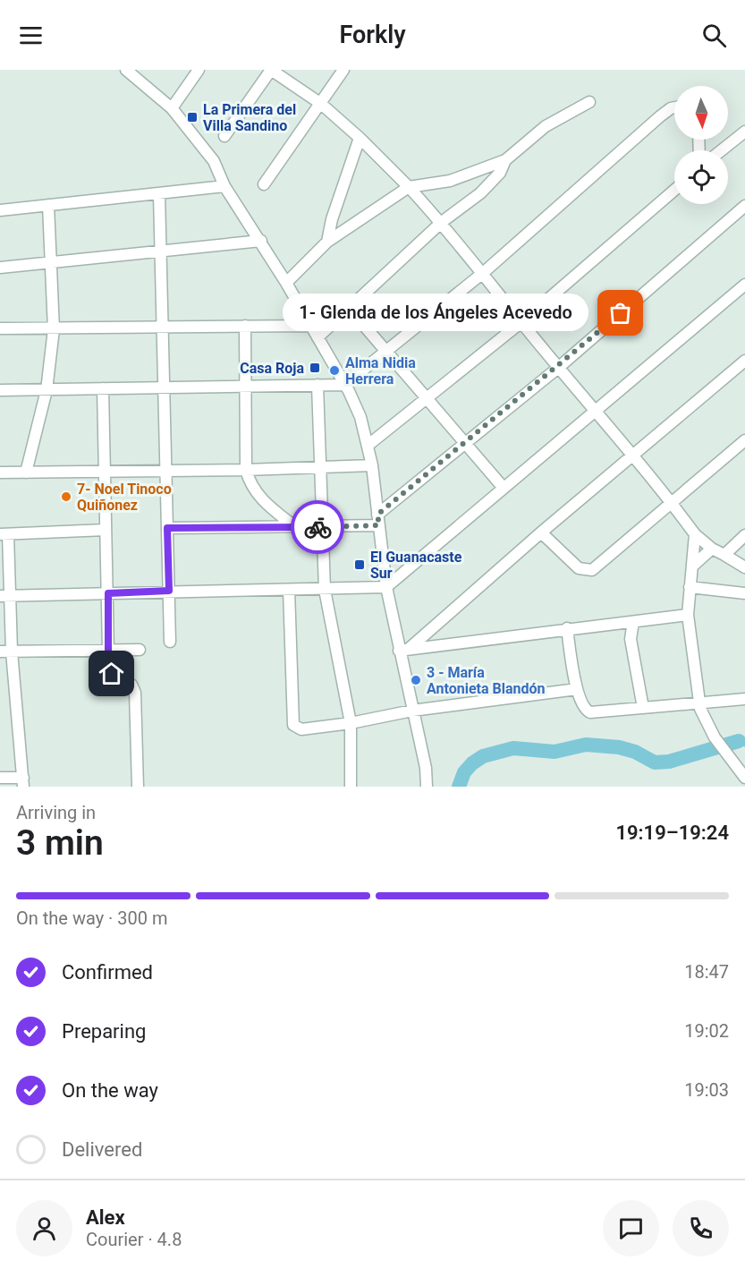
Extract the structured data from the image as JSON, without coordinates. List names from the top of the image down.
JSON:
{
  "places": {
    "transit": ["La Primera del Villa Sandino", "Casa Roja", "El Guanacaste Sur"],
    "other": [
      "1- Glenda de los Ángeles Acevedo",
      "Alma Nidia Herrera",
      "7- Noel Tinoco Quiñonez",
      "3 - María Antonieta Blandón"
    ]
  },
  "north": "bottom",
  "page": {
    "header": "Forkly",
    "bubble": "1- Glenda de los Ángeles Acevedo",
    "heading": ["3 min", "Arriving in", "19:19–19:24"],
    "panel": ["Alex", "Courier · 4.8"],
    "bar": "On the way · 300 m",
    "list": [
      ["Confirmed", "18:47"],
      ["Preparing", "19:02"],
      ["On the way", "19:03"],
      "Delivered"
    ]
  }
}
